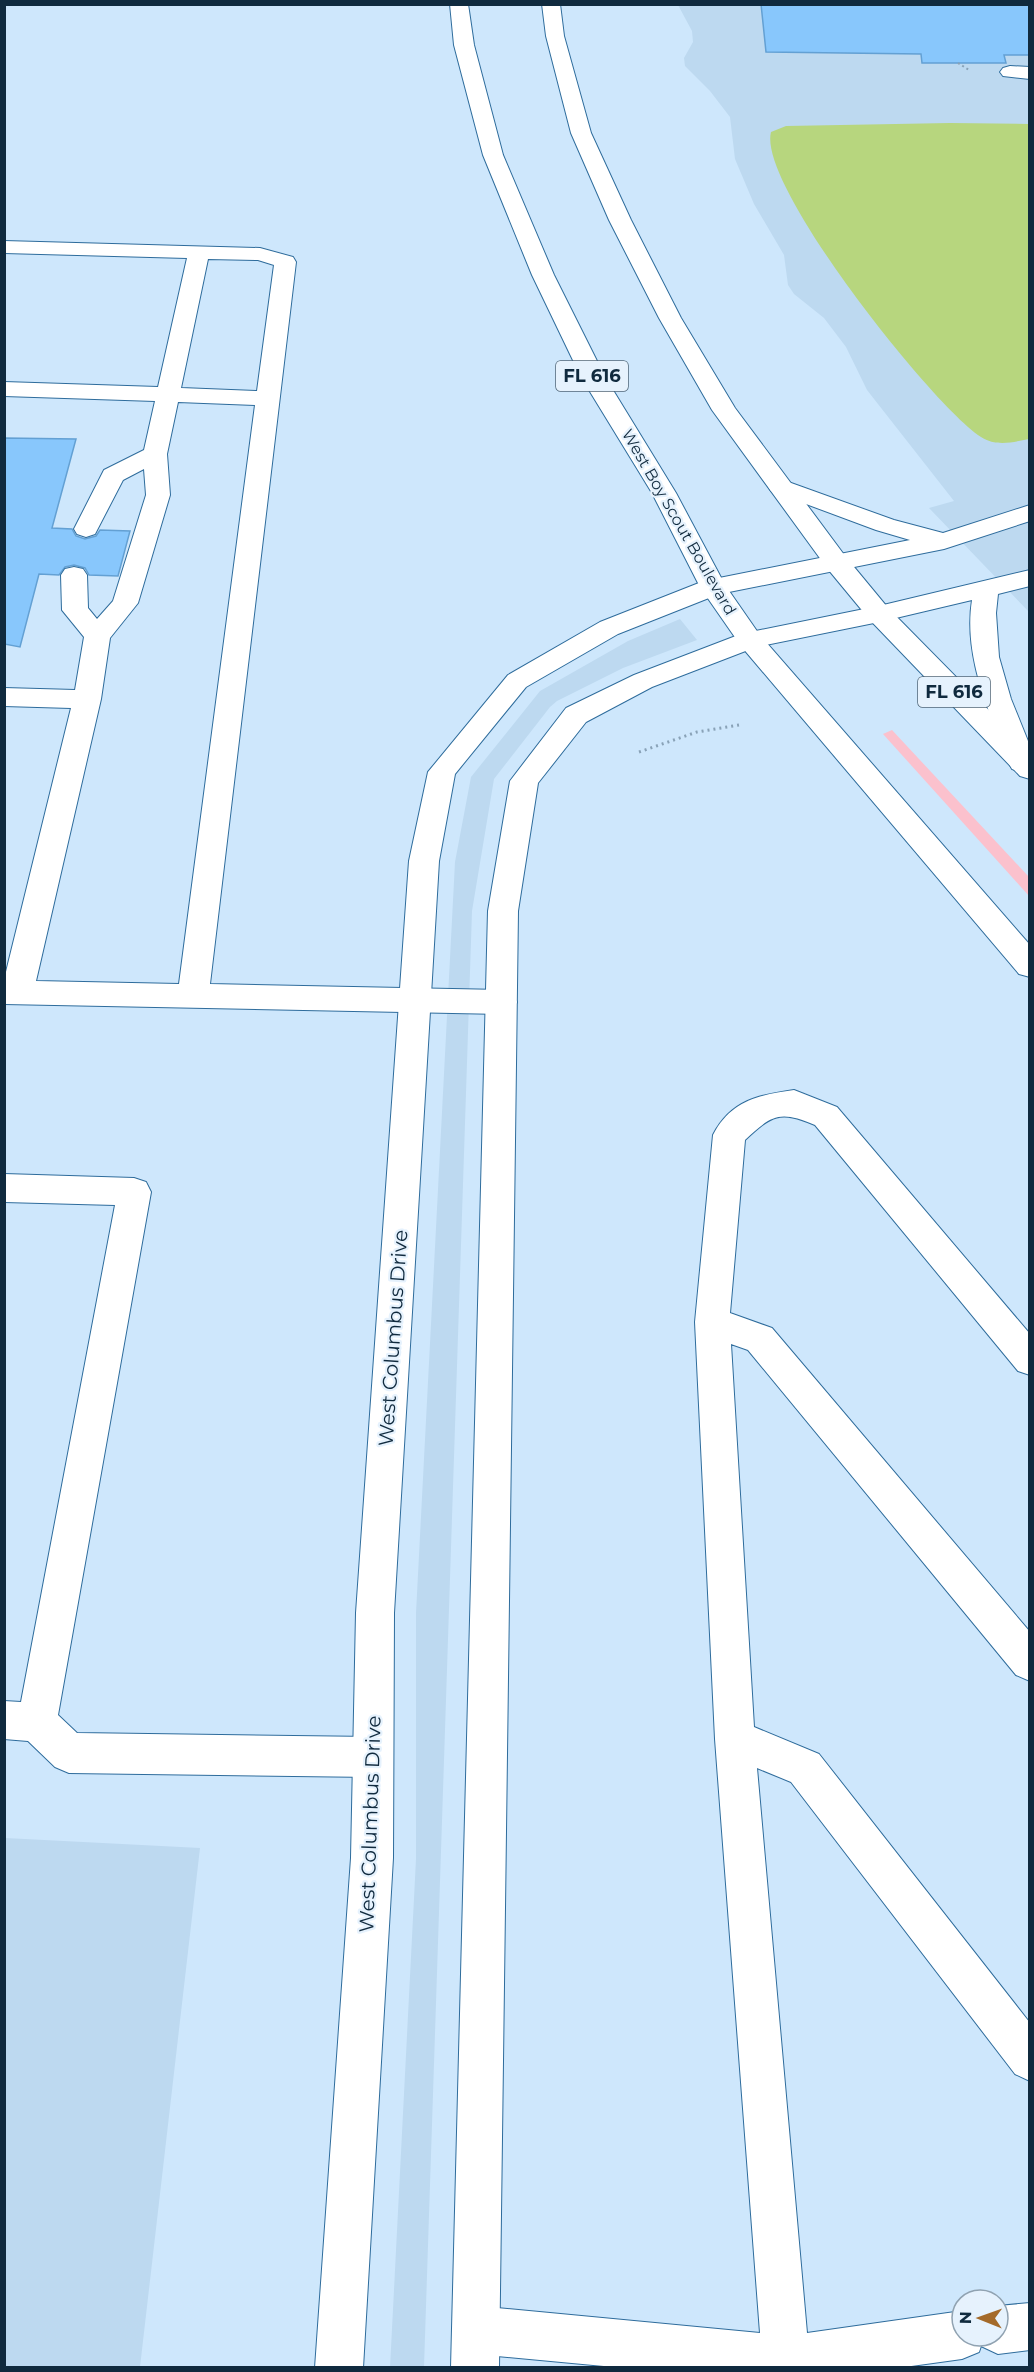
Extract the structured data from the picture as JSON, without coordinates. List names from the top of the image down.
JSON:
{
  "streets": {
    "street": ["FL 616", "West Boy Scout Boulevard", "West Columbus Drive"]
  },
  "crossings": [
    ["FL 616", "West Columbus Drive"],
    ["West Boy Scout Boulevard", "West Columbus Drive"]
  ],
  "north": "left"
}
